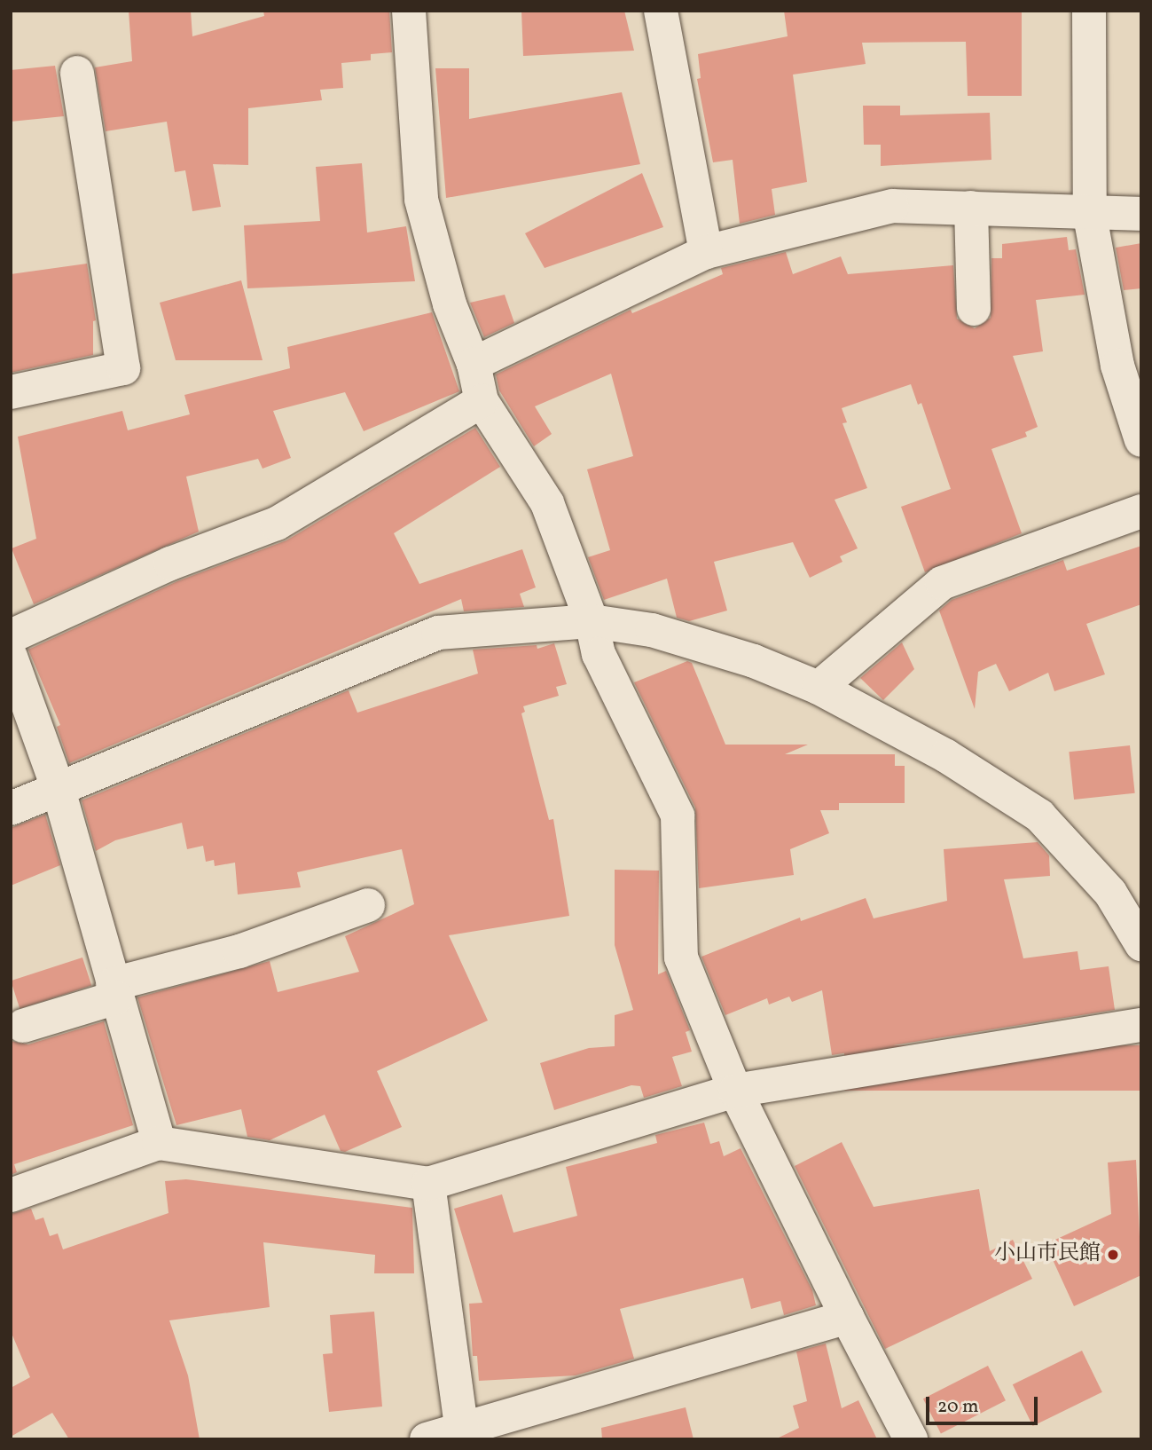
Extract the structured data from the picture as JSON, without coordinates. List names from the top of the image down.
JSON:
{
  "places": ["小山市民館"],
  "scale_bar": "20 m"
}
